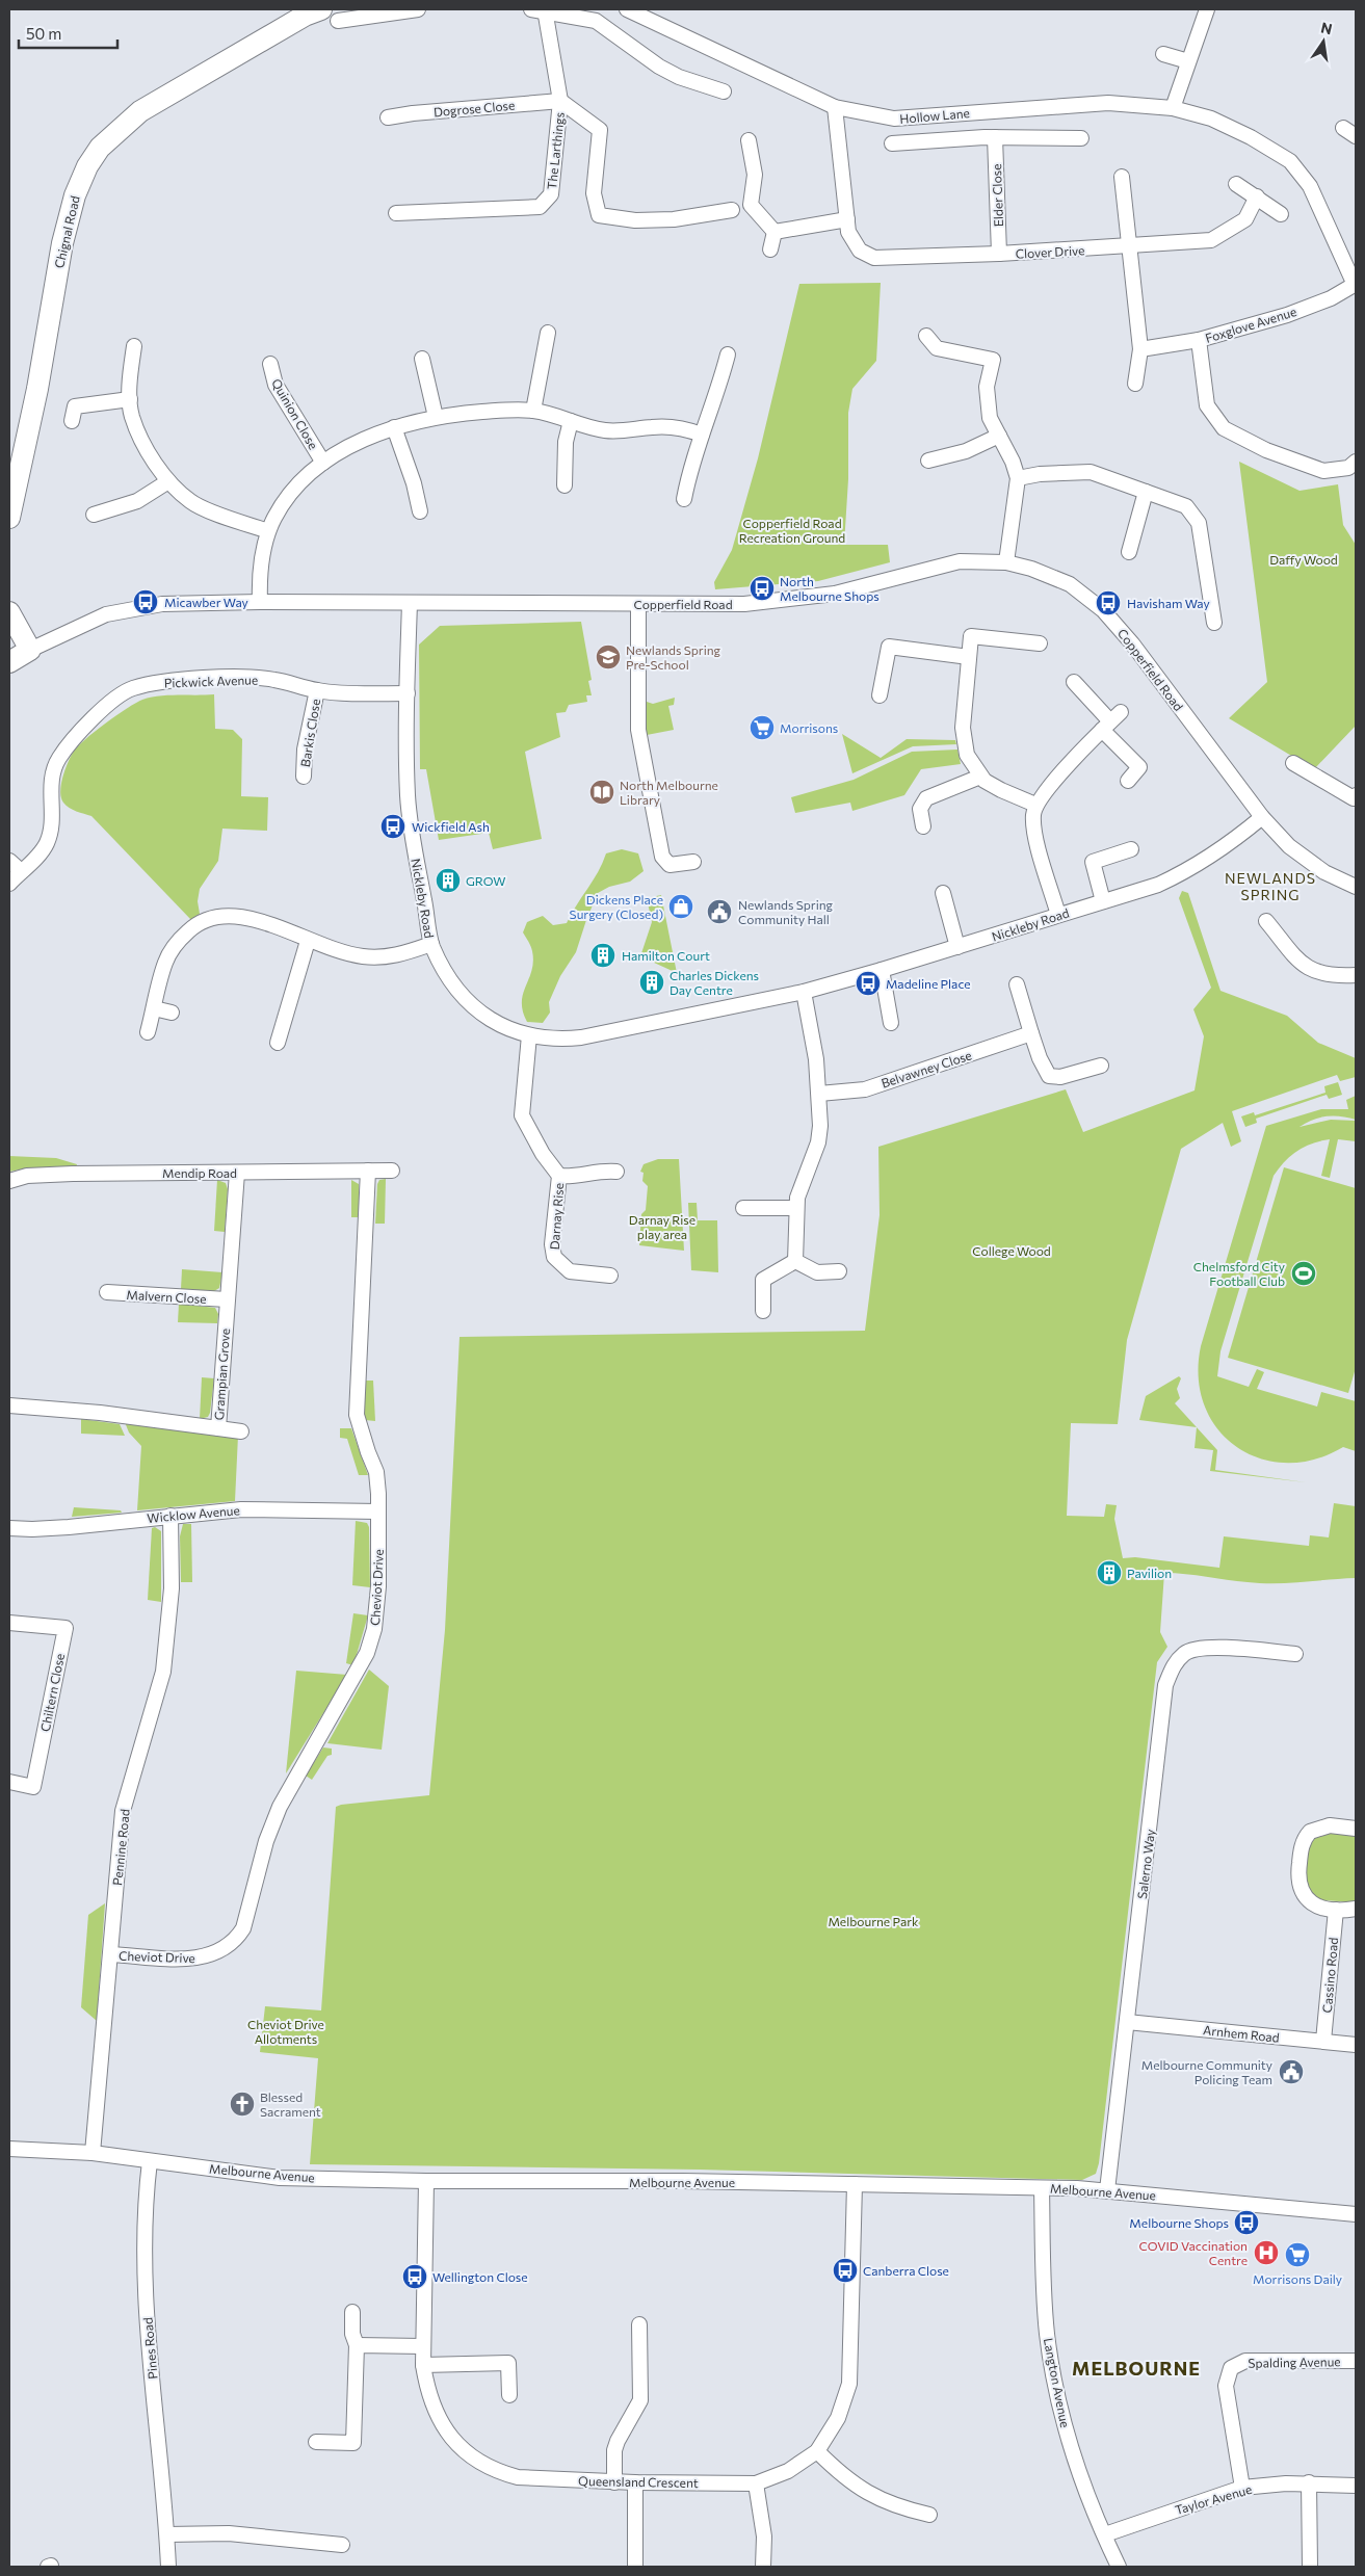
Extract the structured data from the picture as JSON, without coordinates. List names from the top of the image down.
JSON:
{
  "streets": {
    "street": [
      "Dogrose Close",
      "Hollow Lane",
      "The Larthings",
      "Elder Close",
      "Chignal Road",
      "Clover Drive",
      "Foxglove Avenue",
      "Quinion Close",
      "Copperfield Road",
      "Pickwick Avenue",
      "Barkis Close",
      "Nickleby Road",
      "Belvawney Close",
      "Mendip Road",
      "Darnay Rise",
      "Malvern Close",
      "Grampian Grove",
      "Wicklow Avenue",
      "Cheviot Drive",
      "Chiltern Close",
      "Pennine Road",
      "Salerno Way",
      "Cassino Road",
      "Arnhem Road",
      "Melbourne Avenue",
      "Pines Road",
      "Spalding Avenue",
      "Langton Avenue",
      "Queensland Crescent",
      "Taylor Avenue"
    ]
  },
  "crossings": [
    ["Dogrose Close", "The Larthings"],
    ["Hollow Lane", "Clover Drive"],
    ["Hollow Lane", "Foxglove Avenue"],
    ["Elder Close", "Clover Drive"],
    ["Copperfield Road", "Nickleby Road"],
    ["Pickwick Avenue", "Barkis Close"],
    ["Pickwick Avenue", "Nickleby Road"],
    ["Nickleby Road", "Darnay Rise"],
    ["Mendip Road", "Grampian Grove"],
    ["Mendip Road", "Cheviot Drive"],
    ["Malvern Close", "Grampian Grove"],
    ["Wicklow Avenue", "Cheviot Drive"],
    ["Wicklow Avenue", "Pennine Road"],
    ["Cheviot Drive", "Pennine Road"],
    ["Pennine Road", "Melbourne Avenue"],
    ["Salerno Way", "Arnhem Road"],
    ["Salerno Way", "Melbourne Avenue"],
    ["Cassino Road", "Arnhem Road"],
    ["Melbourne Avenue", "Pines Road"],
    ["Melbourne Avenue", "Langton Avenue"],
    ["Melbourne Avenue", "Queensland Crescent"],
    ["Spalding Avenue", "Taylor Avenue"],
    ["Langton Avenue", "Taylor Avenue"]
  ],
  "districts": ["NEWLANDS SPRING", "MELBOURNE"],
  "parks": [
    "Copperfield Road Recreation Ground",
    "Daffy Wood",
    "Darnay Rise play area",
    "College Wood",
    "Melbourne Park",
    "Cheviot Drive Allotments"
  ],
  "places": {
    "bus stop": [
      "North Melbourne Shops",
      "Micawber Way",
      "Havisham Way",
      "Wickfield Ash",
      "Madeline Place",
      "Melbourne Shops",
      "Canberra Close",
      "Wellington Close"
    ],
    "school or university": ["Newlands Spring Pre-School"],
    "supermarket": ["Morrisons", "Morrisons Daily"],
    "library": ["North Melbourne Library"],
    "building": [
      "GROW",
      "Hamilton Court",
      "Charles Dickens Day Centre",
      "Pavilion"
    ],
    "shop": ["Dickens Place Surgery (Closed)"],
    "public building": ["Newlands Spring Community Hall", "Melbourne Community Policing Team"],
    "sports": ["Chelmsford City Football Club"],
    "church": ["Blessed Sacrament"],
    "hospital": ["COVID Vaccination Centre"]
  },
  "scale_bar": "50 m",
  "north": "top"
}
